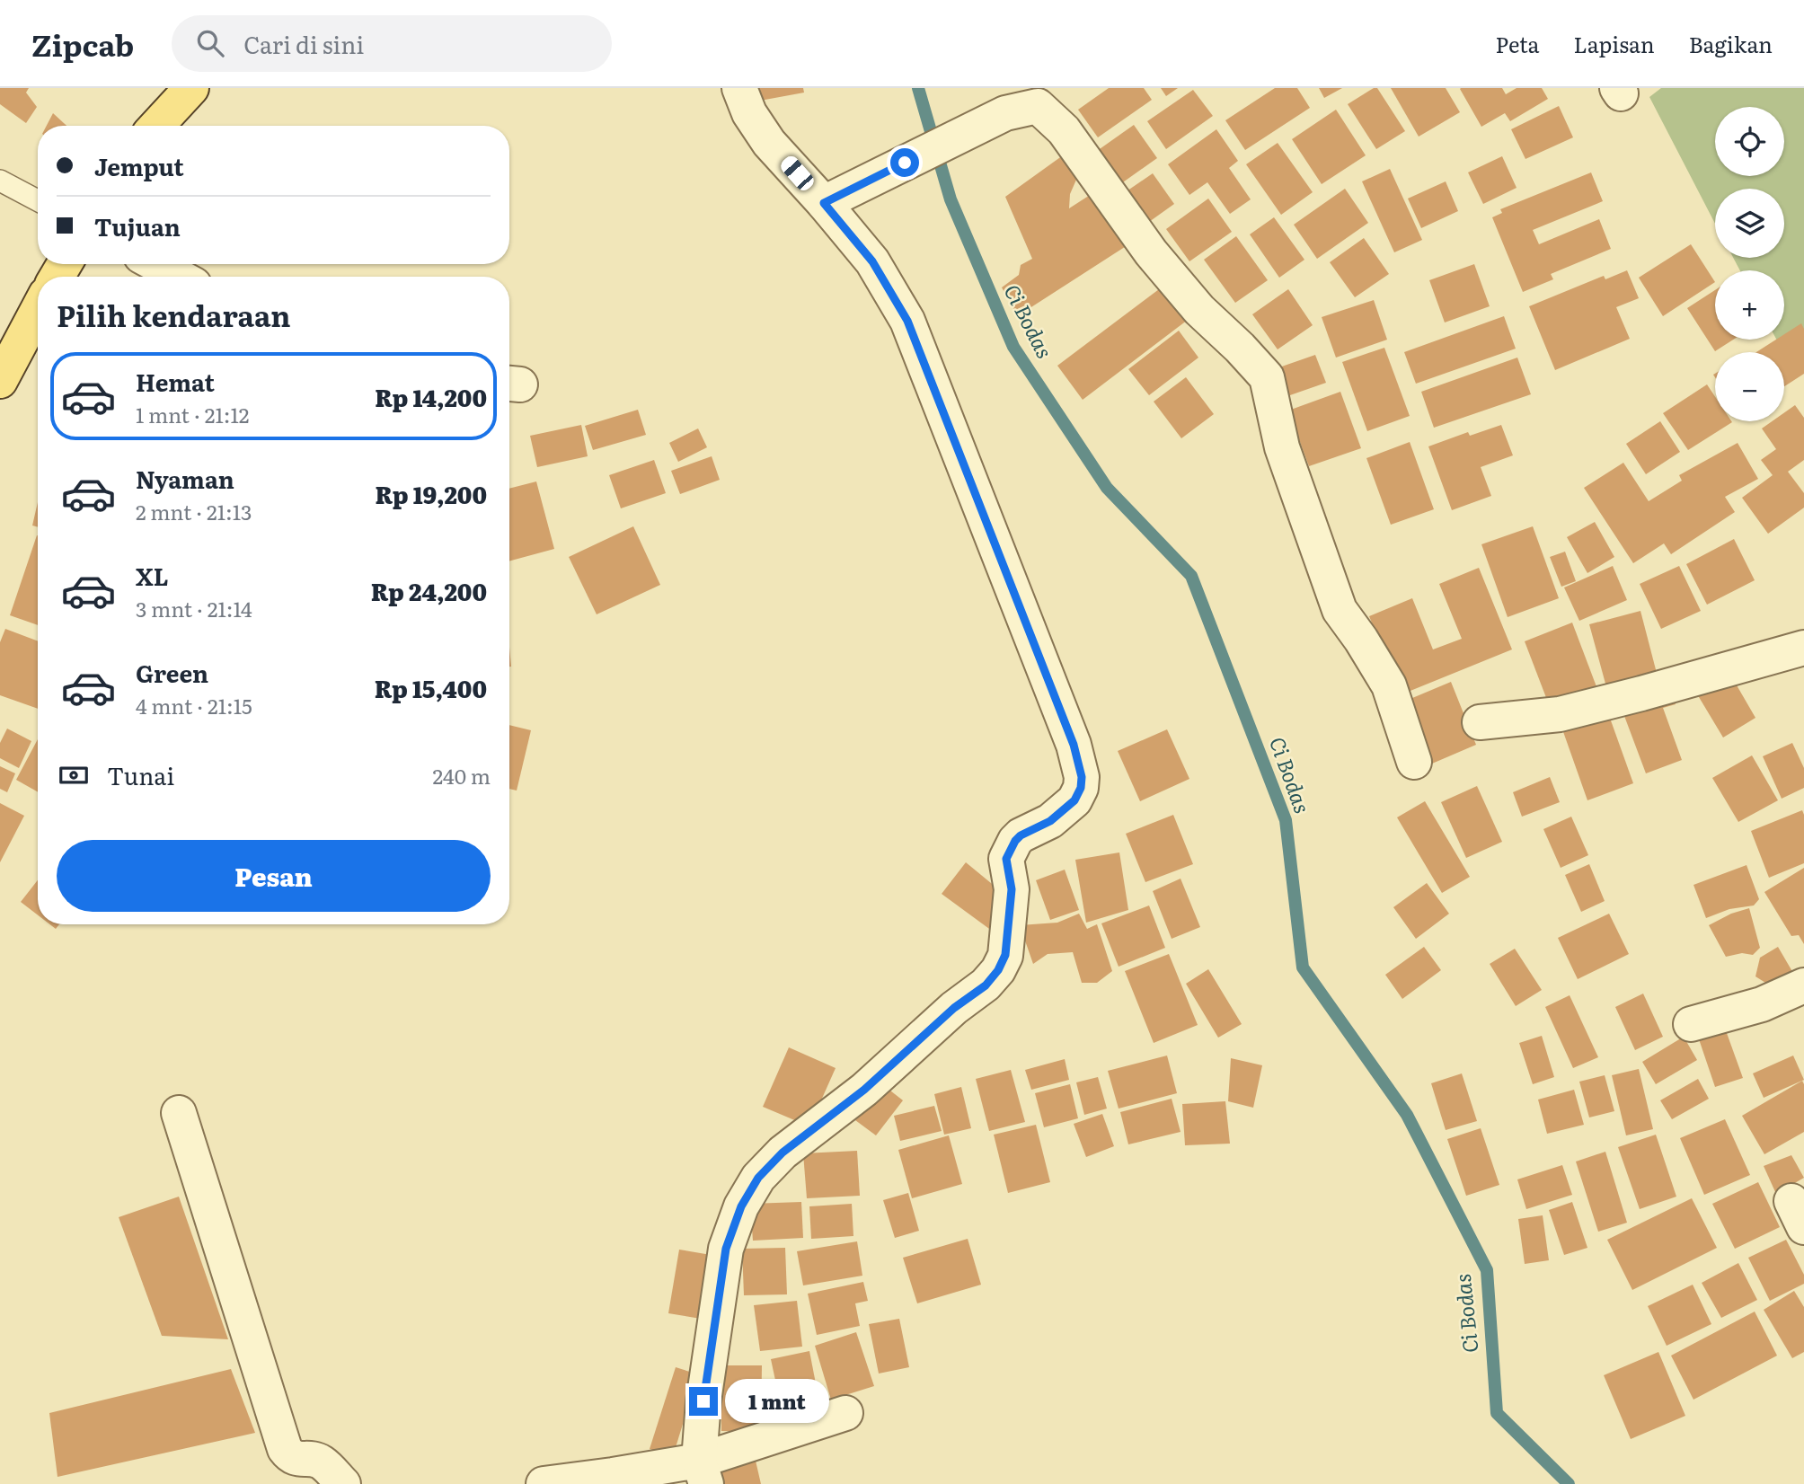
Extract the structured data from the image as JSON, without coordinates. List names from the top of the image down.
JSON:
{
  "water": ["Ci Bodas"],
  "page": {
    "header": "Zipcab",
    "search": "Cari di sini",
    "nav": ["Peta", "Lapisan", "Bagikan"],
    "map_buttons": ["+", "−"],
    "banner": ["Jemput", "Tujuan"],
    "heading": "Pilih kendaraan",
    "list": [
      {
        "name": "Hemat",
        "note": "1 mnt · 21:12",
        "value": "Rp 14,200"
      },
      {
        "name": "Nyaman",
        "note": "2 mnt · 21:13",
        "value": "Rp 19,200"
      },
      {
        "name": "XL",
        "note": "3 mnt · 21:14",
        "value": "Rp 24,200"
      },
      {
        "name": "Green",
        "note": "4 mnt · 21:15",
        "value": "Rp 15,400"
      }
    ],
    "pay": ["Tunai", "240 m"],
    "buttons": "Pesan",
    "bubble": "1 mnt"
  }
}
